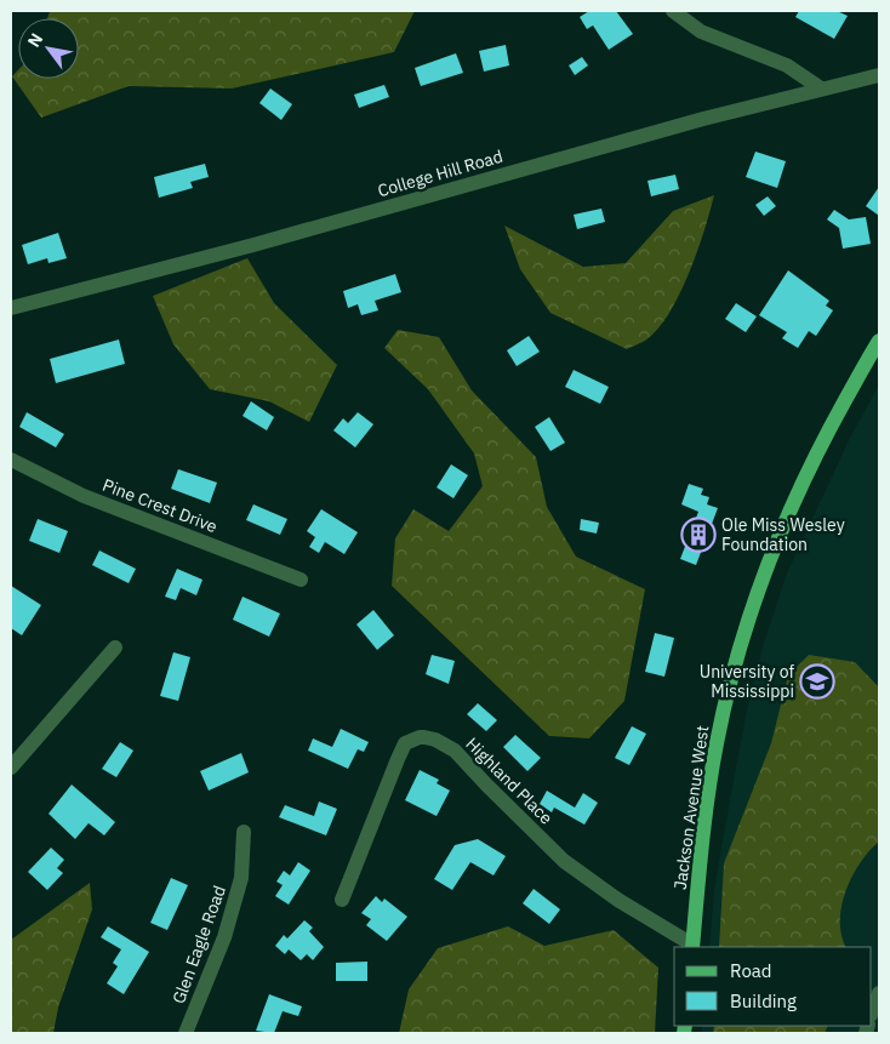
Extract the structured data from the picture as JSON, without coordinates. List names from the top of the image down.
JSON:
{
  "streets": {
    "main road": ["Jackson Avenue West"],
    "street": [
      "College Hill Road",
      "Pine Crest Drive",
      "Highland Place",
      "Glen Eagle Road"
    ]
  },
  "crossings": [
    ["Highland Place", "Jackson Avenue West"]
  ],
  "places": {
    "building": ["Ole Miss Wesley Foundation"],
    "school or university": ["University of Mississippi"]
  },
  "legend": ["Road", "Building"],
  "north": "top left"
}
